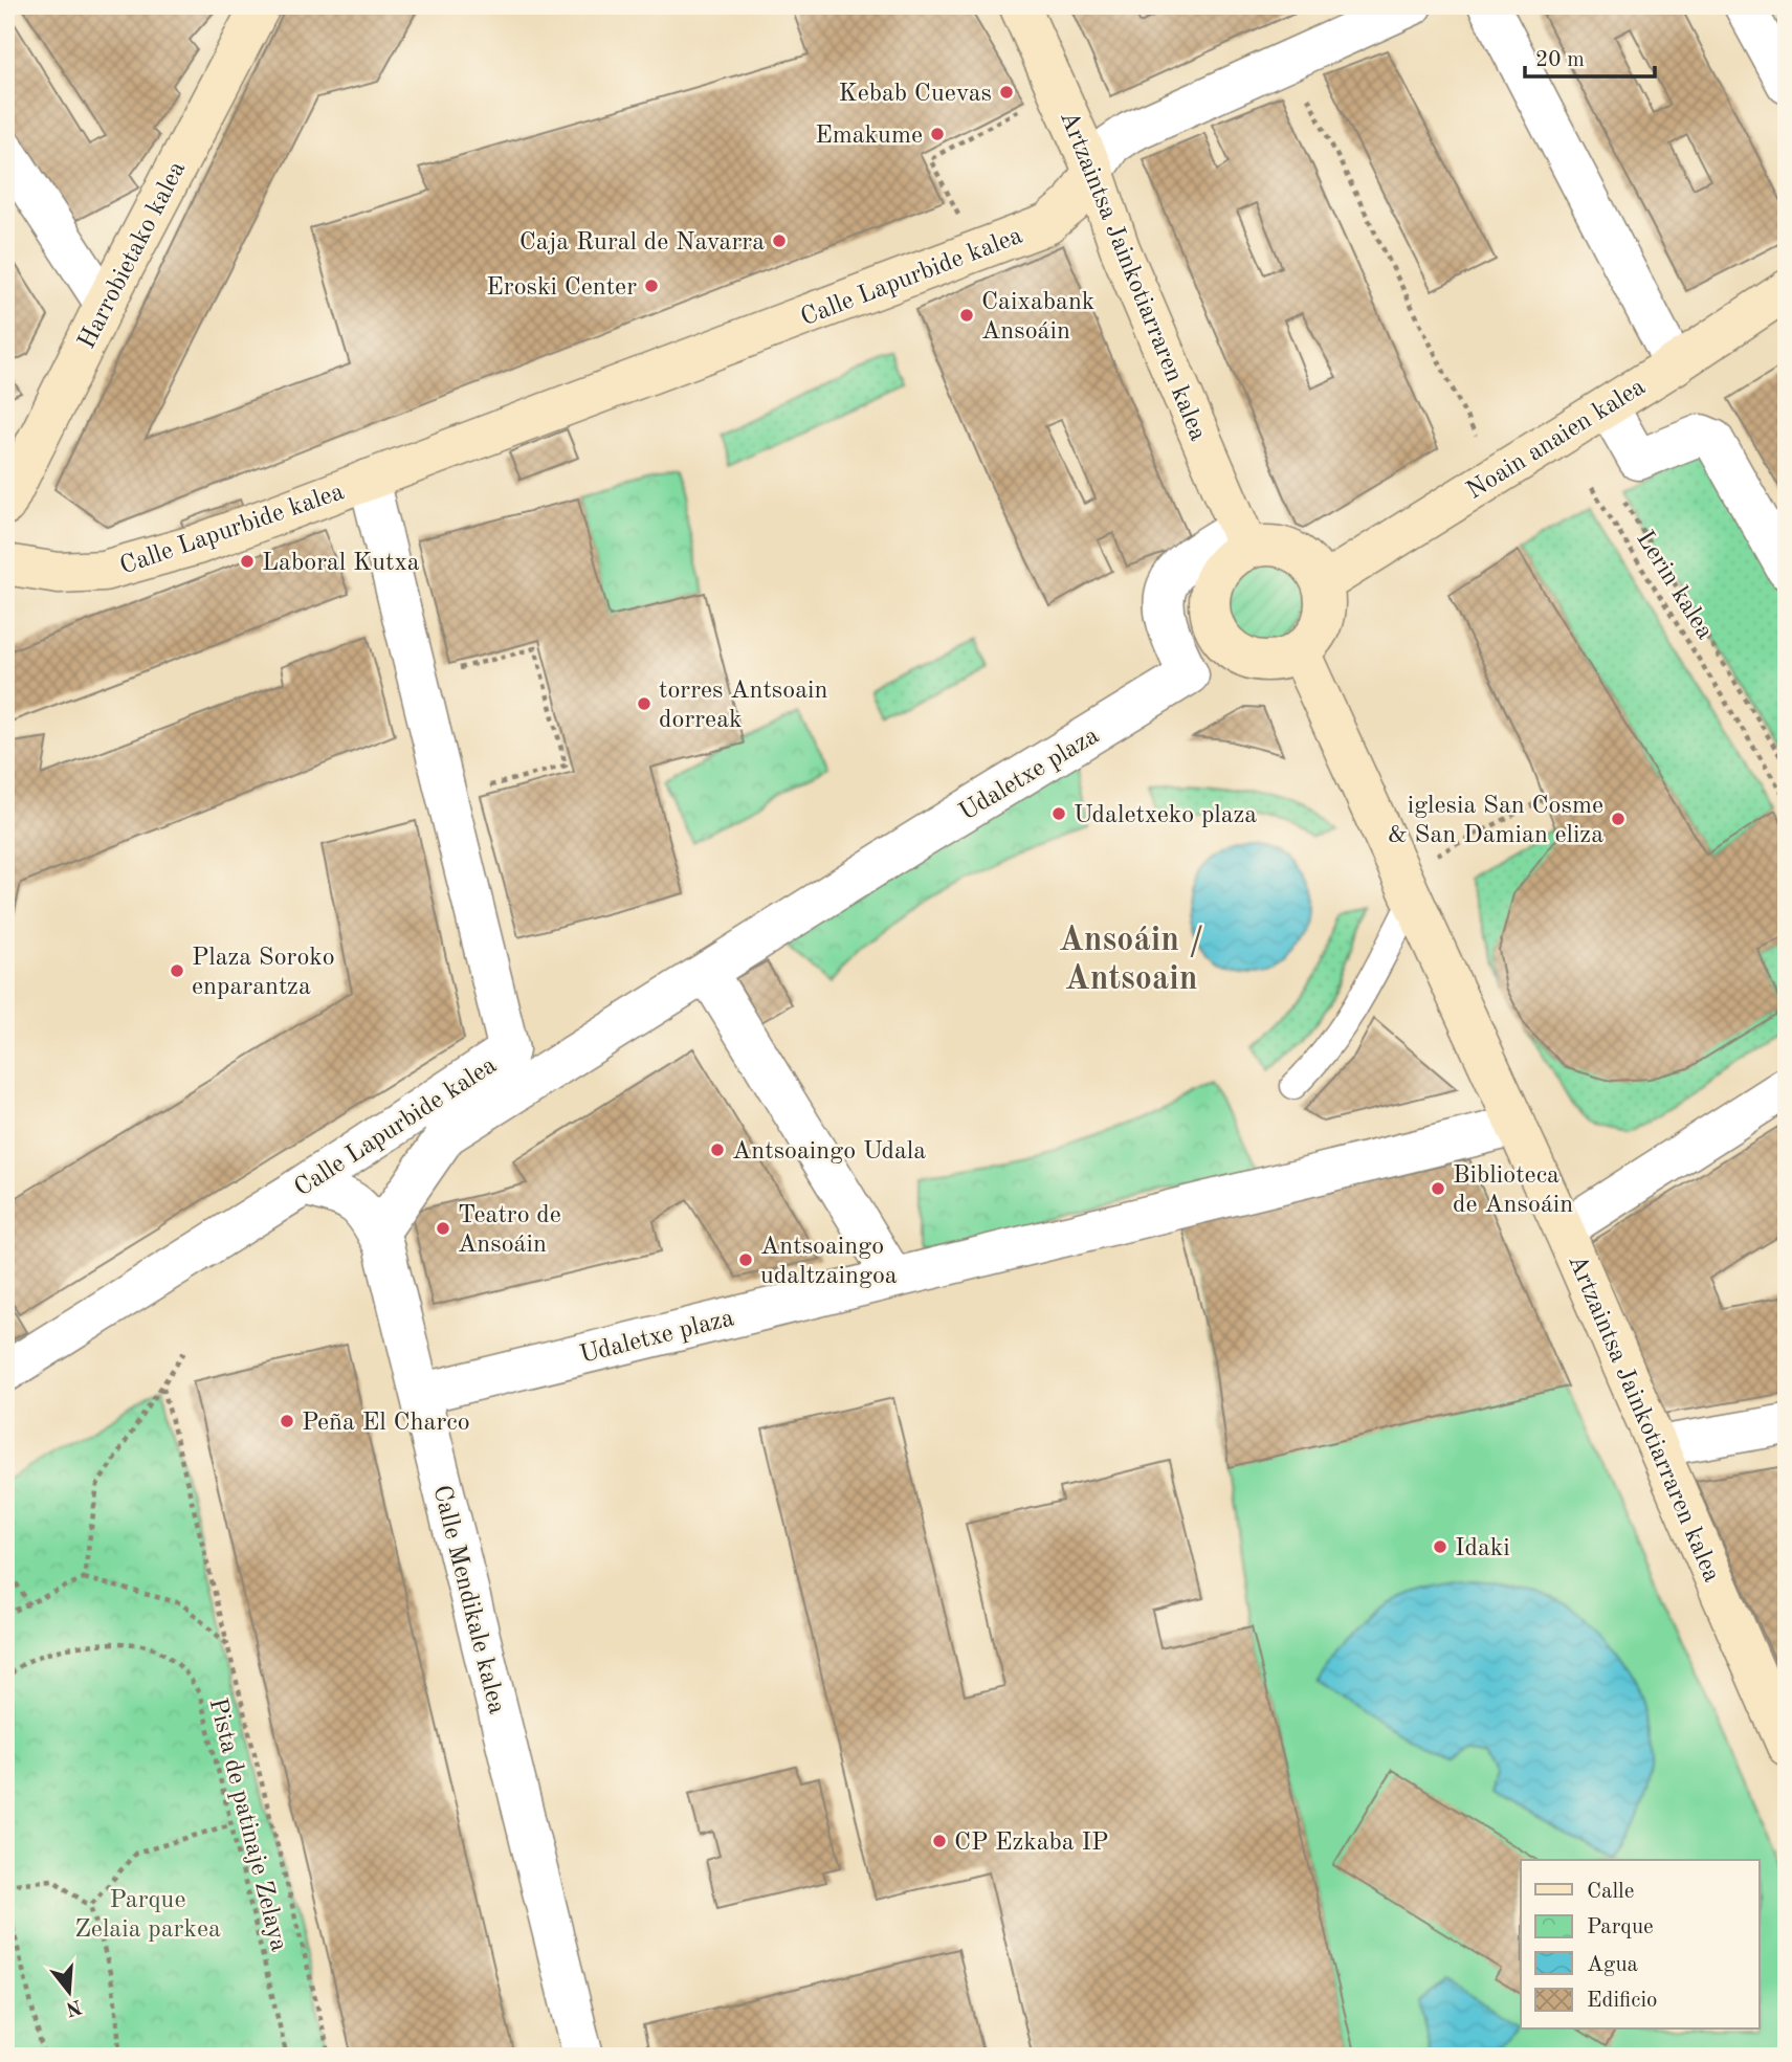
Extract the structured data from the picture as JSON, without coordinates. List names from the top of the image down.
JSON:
{
  "streets": {
    "street": [
      "Harrobietako kalea",
      "Calle Lapurbide kalea",
      "Artzaintsa Jainkotiarraren kalea",
      "Noain anaien kalea",
      "Udaletxe plaza",
      "Calle Mendikale kalea"
    ],
    "path": ["Lerin kalea", "Pista de patinaje Zelaya"]
  },
  "crossings": [
    ["Calle Lapurbide kalea", "Artzaintsa Jainkotiarraren kalea"],
    ["Calle Lapurbide kalea", "Calle Mendikale kalea"],
    ["Artzaintsa Jainkotiarraren kalea", "Noain anaien kalea"],
    ["Artzaintsa Jainkotiarraren kalea", "Udaletxe plaza"],
    ["Noain anaien kalea", "Udaletxe plaza"],
    ["Udaletxe plaza", "Calle Mendikale kalea"]
  ],
  "districts": ["Ansoáin / Antsoain"],
  "parks": ["Parque Zelaia parkea"],
  "places": [
    "Kebab Cuevas",
    "Emakume",
    "Caja Rural de Navarra",
    "Eroski Center",
    "Caixabank Ansoáin",
    "Laboral Kutxa",
    "torres Antsoain dorreak",
    "Udaletxeko plaza",
    "iglesia San Cosme & San Damian eliza",
    "Plaza Soroko enparantza",
    "Antsoaingo Udala",
    "Biblioteca de Ansoáin",
    "Teatro de Ansoáin",
    "Antsoaingo udaltzaingoa",
    "Peña El Charco",
    "Idaki",
    "CP Ezkaba IP"
  ],
  "legend": [
    "Calle",
    "Parque",
    "Agua",
    "Edificio"
  ],
  "scale_bar": "20 m",
  "north": "bottom"
}
